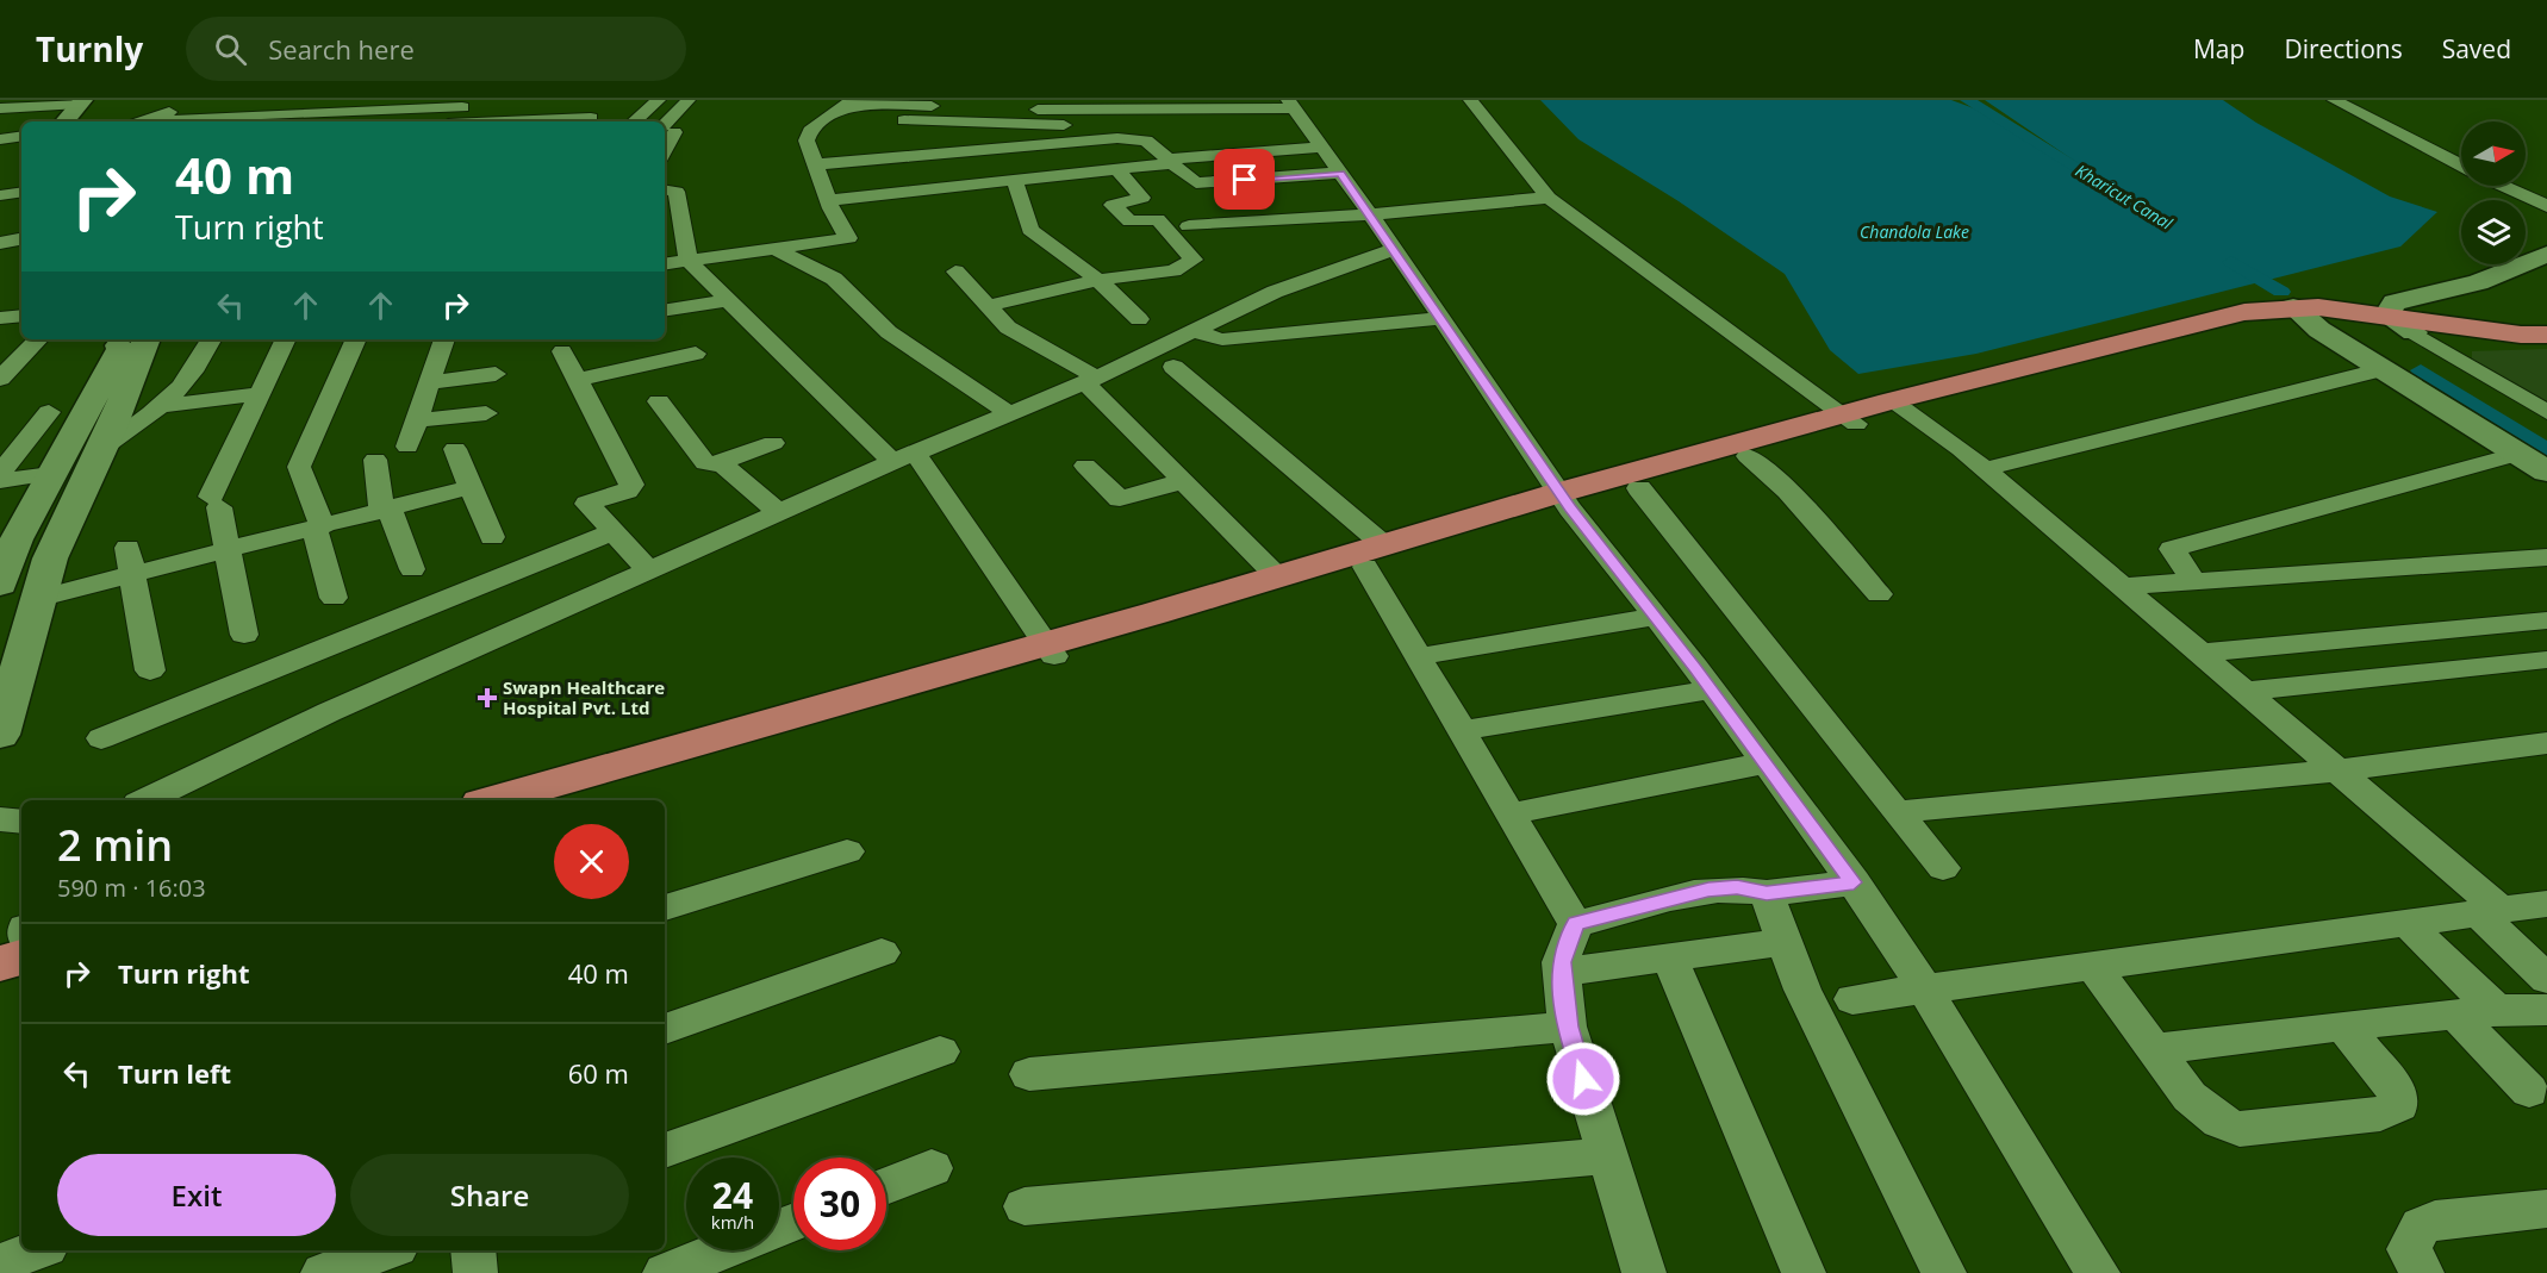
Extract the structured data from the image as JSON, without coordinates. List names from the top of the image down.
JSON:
{
  "water": ["Kharicut Canal", "Chandola Lake"],
  "places": {
    "health": ["Swapn Healthcare Hospital Pvt. Ltd"]
  },
  "north": "right",
  "page": {
    "header": "Turnly",
    "search": "Search here",
    "nav": ["Map", "Directions", "Saved"],
    "turn": ["40 m", "Turn right"],
    "heading": ["2 min", "590 m · 16:03"],
    "list": [
      {
        "name": "Turn right",
        "value": "40 m"
      },
      {
        "name": "Turn left",
        "value": "60 m"
      }
    ],
    "buttons": ["Exit", "Share"],
    "speed": "24 km/h",
    "limit": "30"
  }
}
